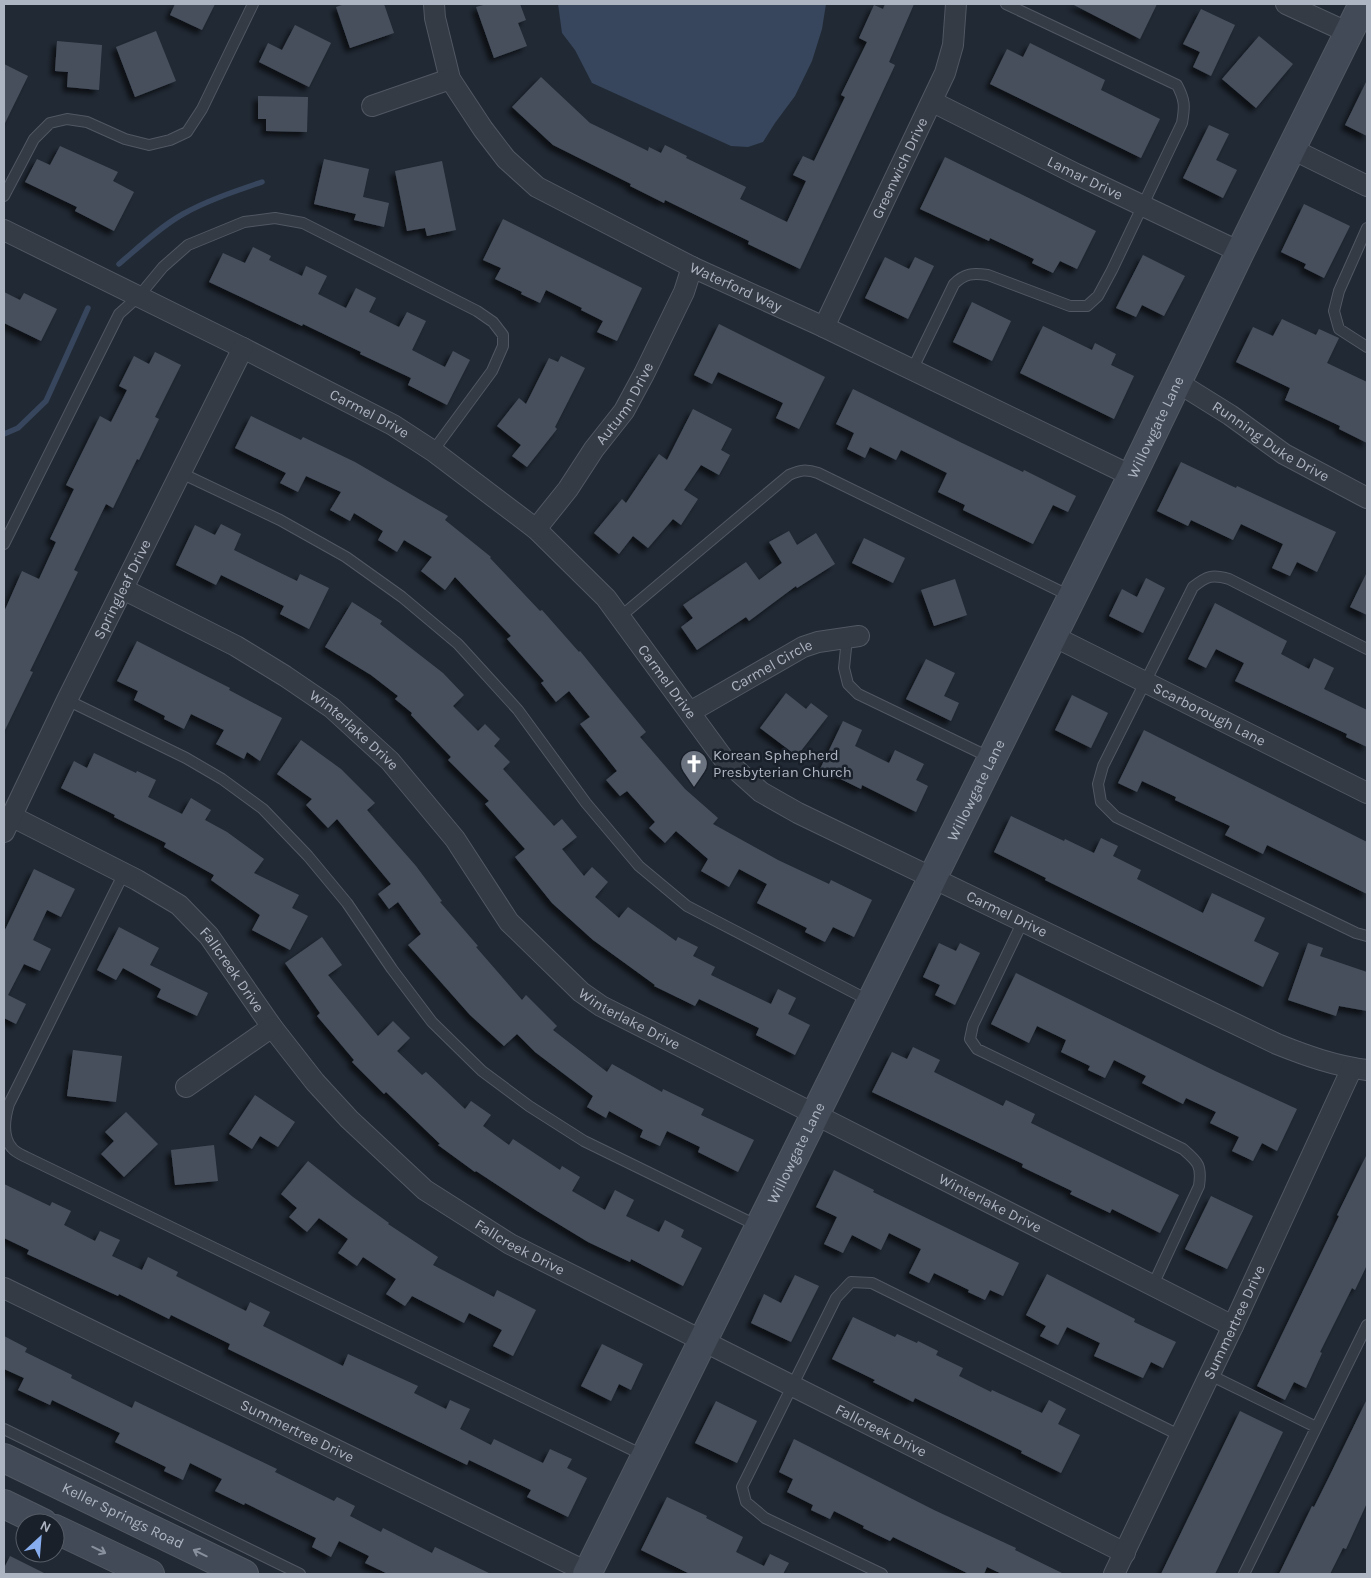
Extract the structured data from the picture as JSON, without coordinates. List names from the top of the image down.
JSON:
{
  "streets": {
    "street": [
      "Greenwich Drive",
      "Lamar Drive",
      "Waterford Way",
      "Autumn Drive",
      "Carmel Drive",
      "Willowgate Lane",
      "Running Duke Drive",
      "Springleaf Drive",
      "Carmel Circle",
      "Scarborough Lane",
      "Winterlake Drive",
      "Fallcreek Drive",
      "Summertree Drive",
      "Keller Springs Road"
    ]
  },
  "crossings": [
    ["Greenwich Drive", "Lamar Drive"],
    ["Greenwich Drive", "Waterford Way"],
    ["Lamar Drive", "Willowgate Lane"],
    ["Waterford Way", "Autumn Drive"],
    ["Waterford Way", "Willowgate Lane"],
    ["Autumn Drive", "Carmel Drive"],
    ["Carmel Drive", "Willowgate Lane"],
    ["Carmel Drive", "Springleaf Drive"],
    ["Carmel Drive", "Carmel Circle"],
    ["Carmel Drive", "Summertree Drive"],
    ["Willowgate Lane", "Running Duke Drive"],
    ["Willowgate Lane", "Scarborough Lane"],
    ["Willowgate Lane", "Winterlake Drive"],
    ["Willowgate Lane", "Fallcreek Drive"],
    ["Willowgate Lane", "Summertree Drive"],
    ["Springleaf Drive", "Winterlake Drive"],
    ["Springleaf Drive", "Fallcreek Drive"],
    ["Winterlake Drive", "Summertree Drive"],
    ["Fallcreek Drive", "Summertree Drive"]
  ],
  "places": {
    "church": ["Korean Sphepherd Presbyterian Church"]
  },
  "north": "top right"
}
